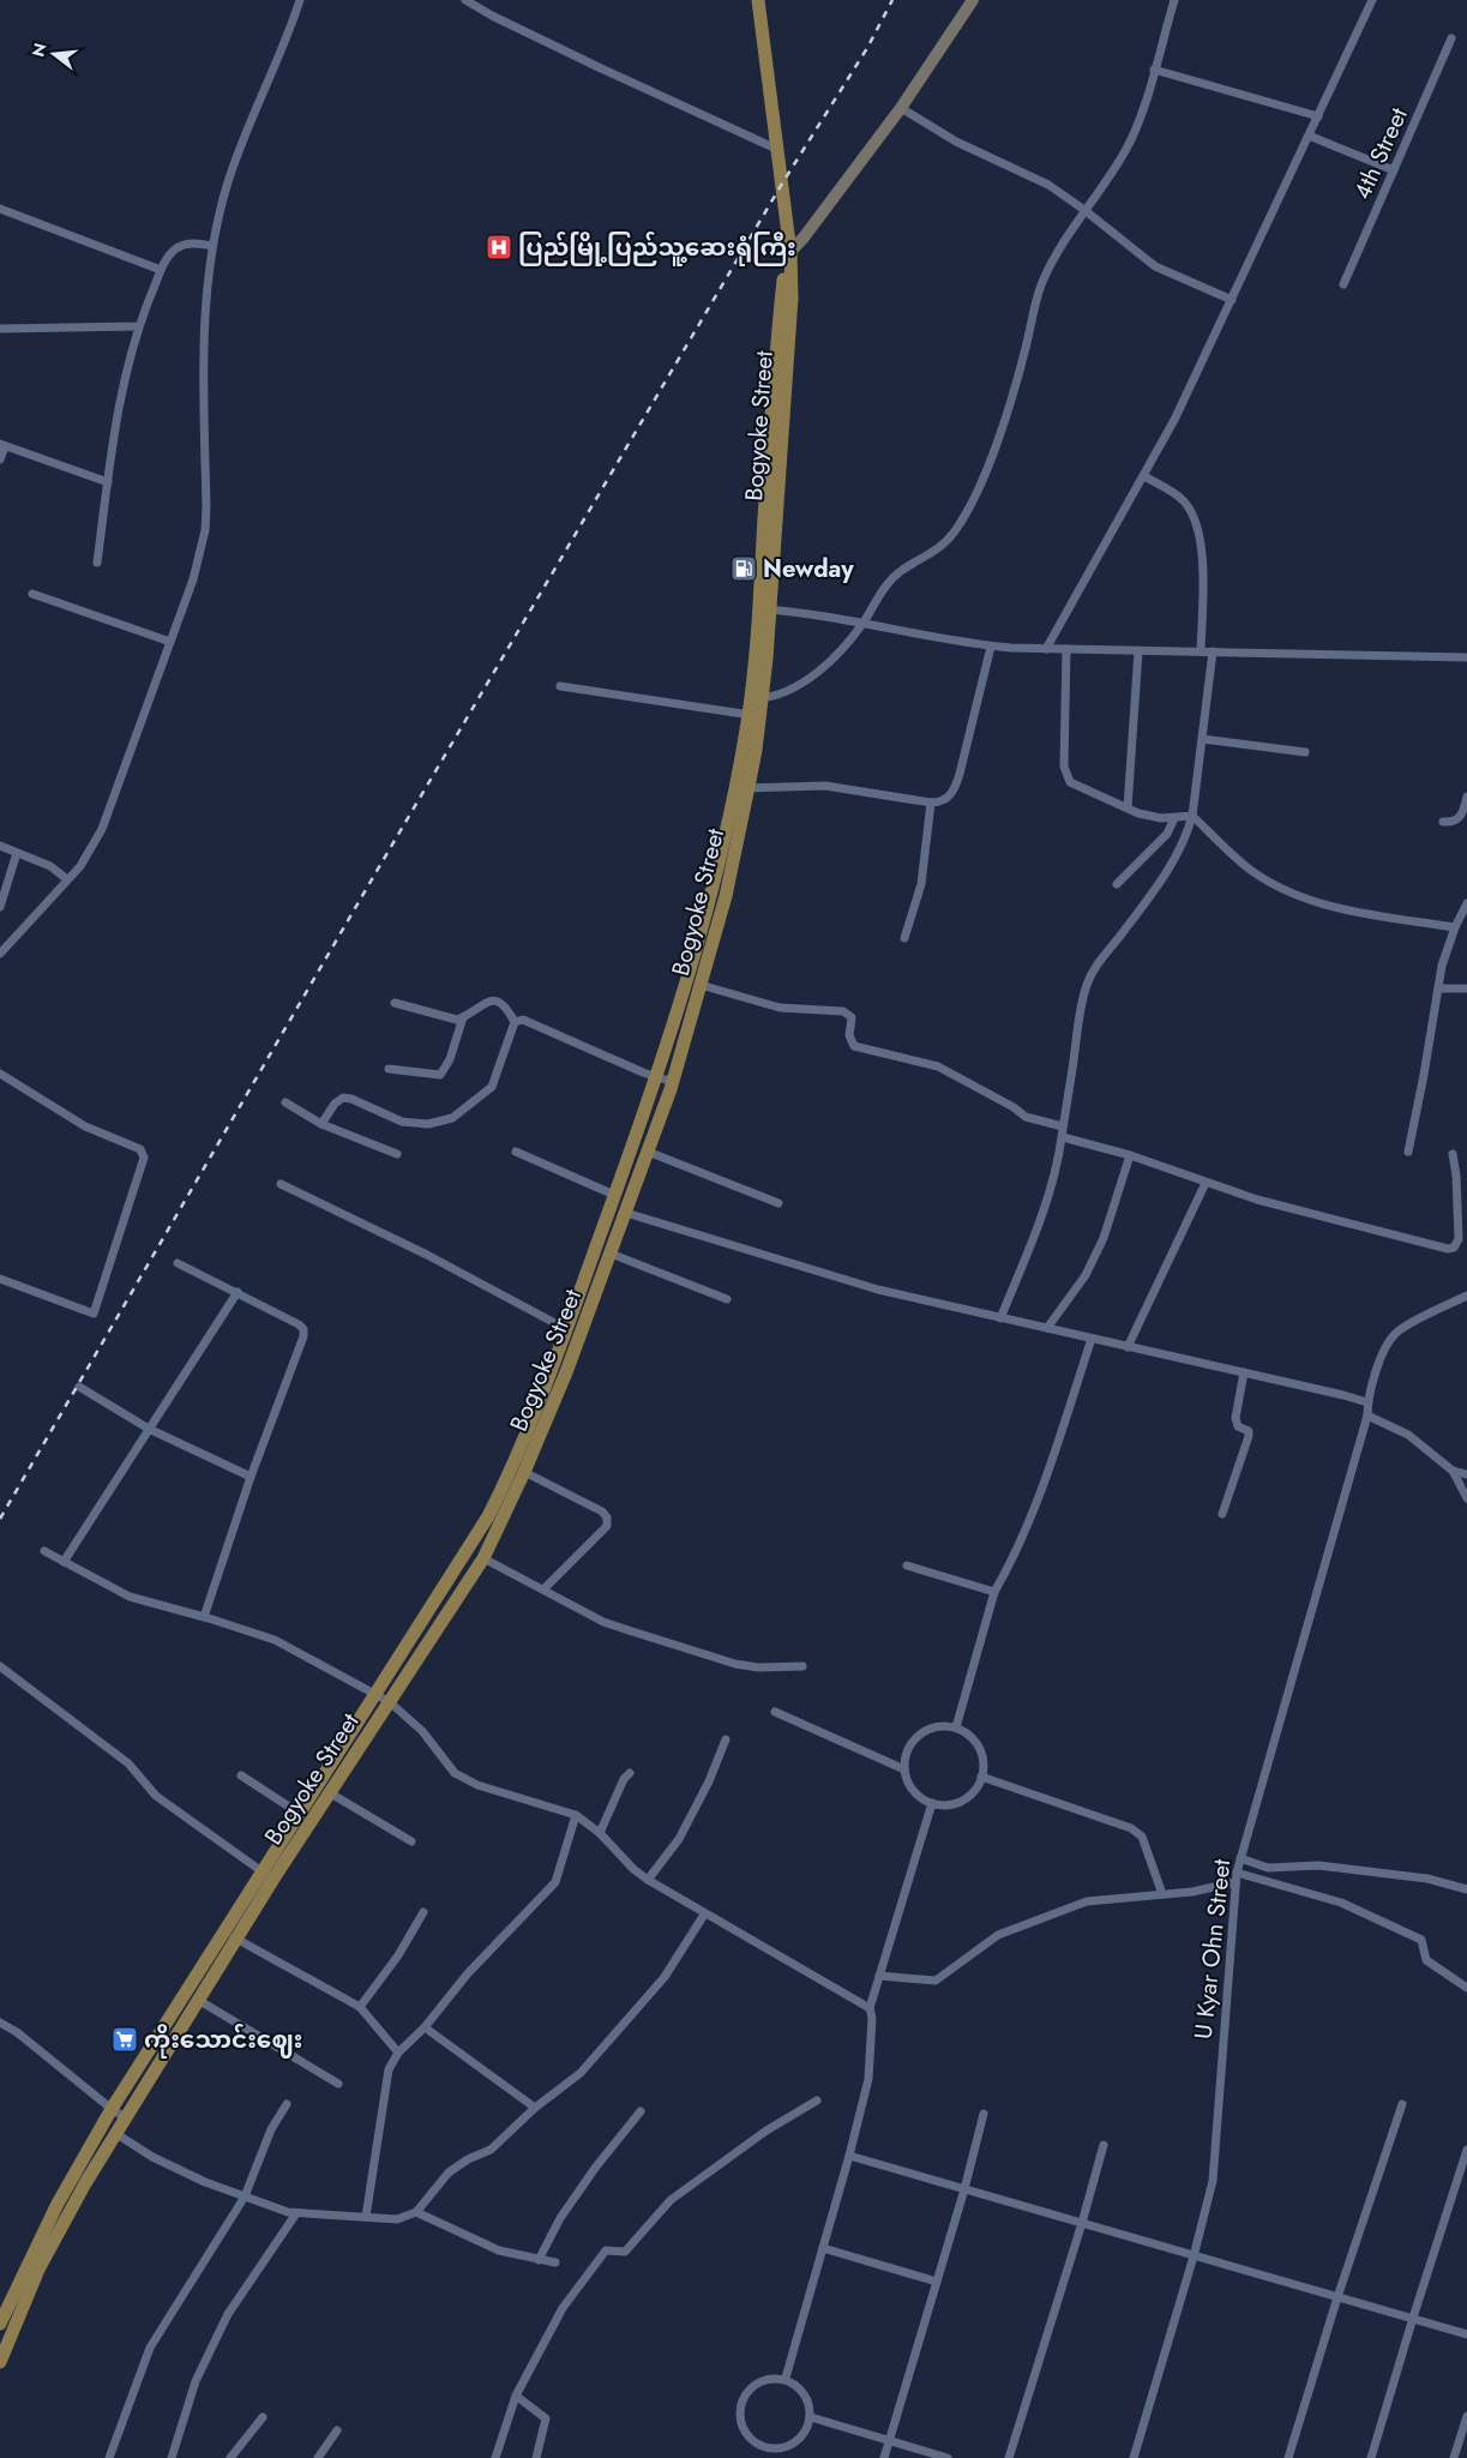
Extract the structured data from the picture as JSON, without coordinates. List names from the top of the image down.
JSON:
{
  "streets": {
    "main road": ["Bogyoke Street"],
    "street": ["4th Street", "U Kyar Ohn Street"]
  },
  "places": {
    "hospital": ["ပြည်မြို့ပြည်သူ့ဆေးရုံကြီး"],
    "fuel station": ["Newday"],
    "supermarket": ["ကိုးသောင်းဈေး"]
  },
  "north": "left"
}
